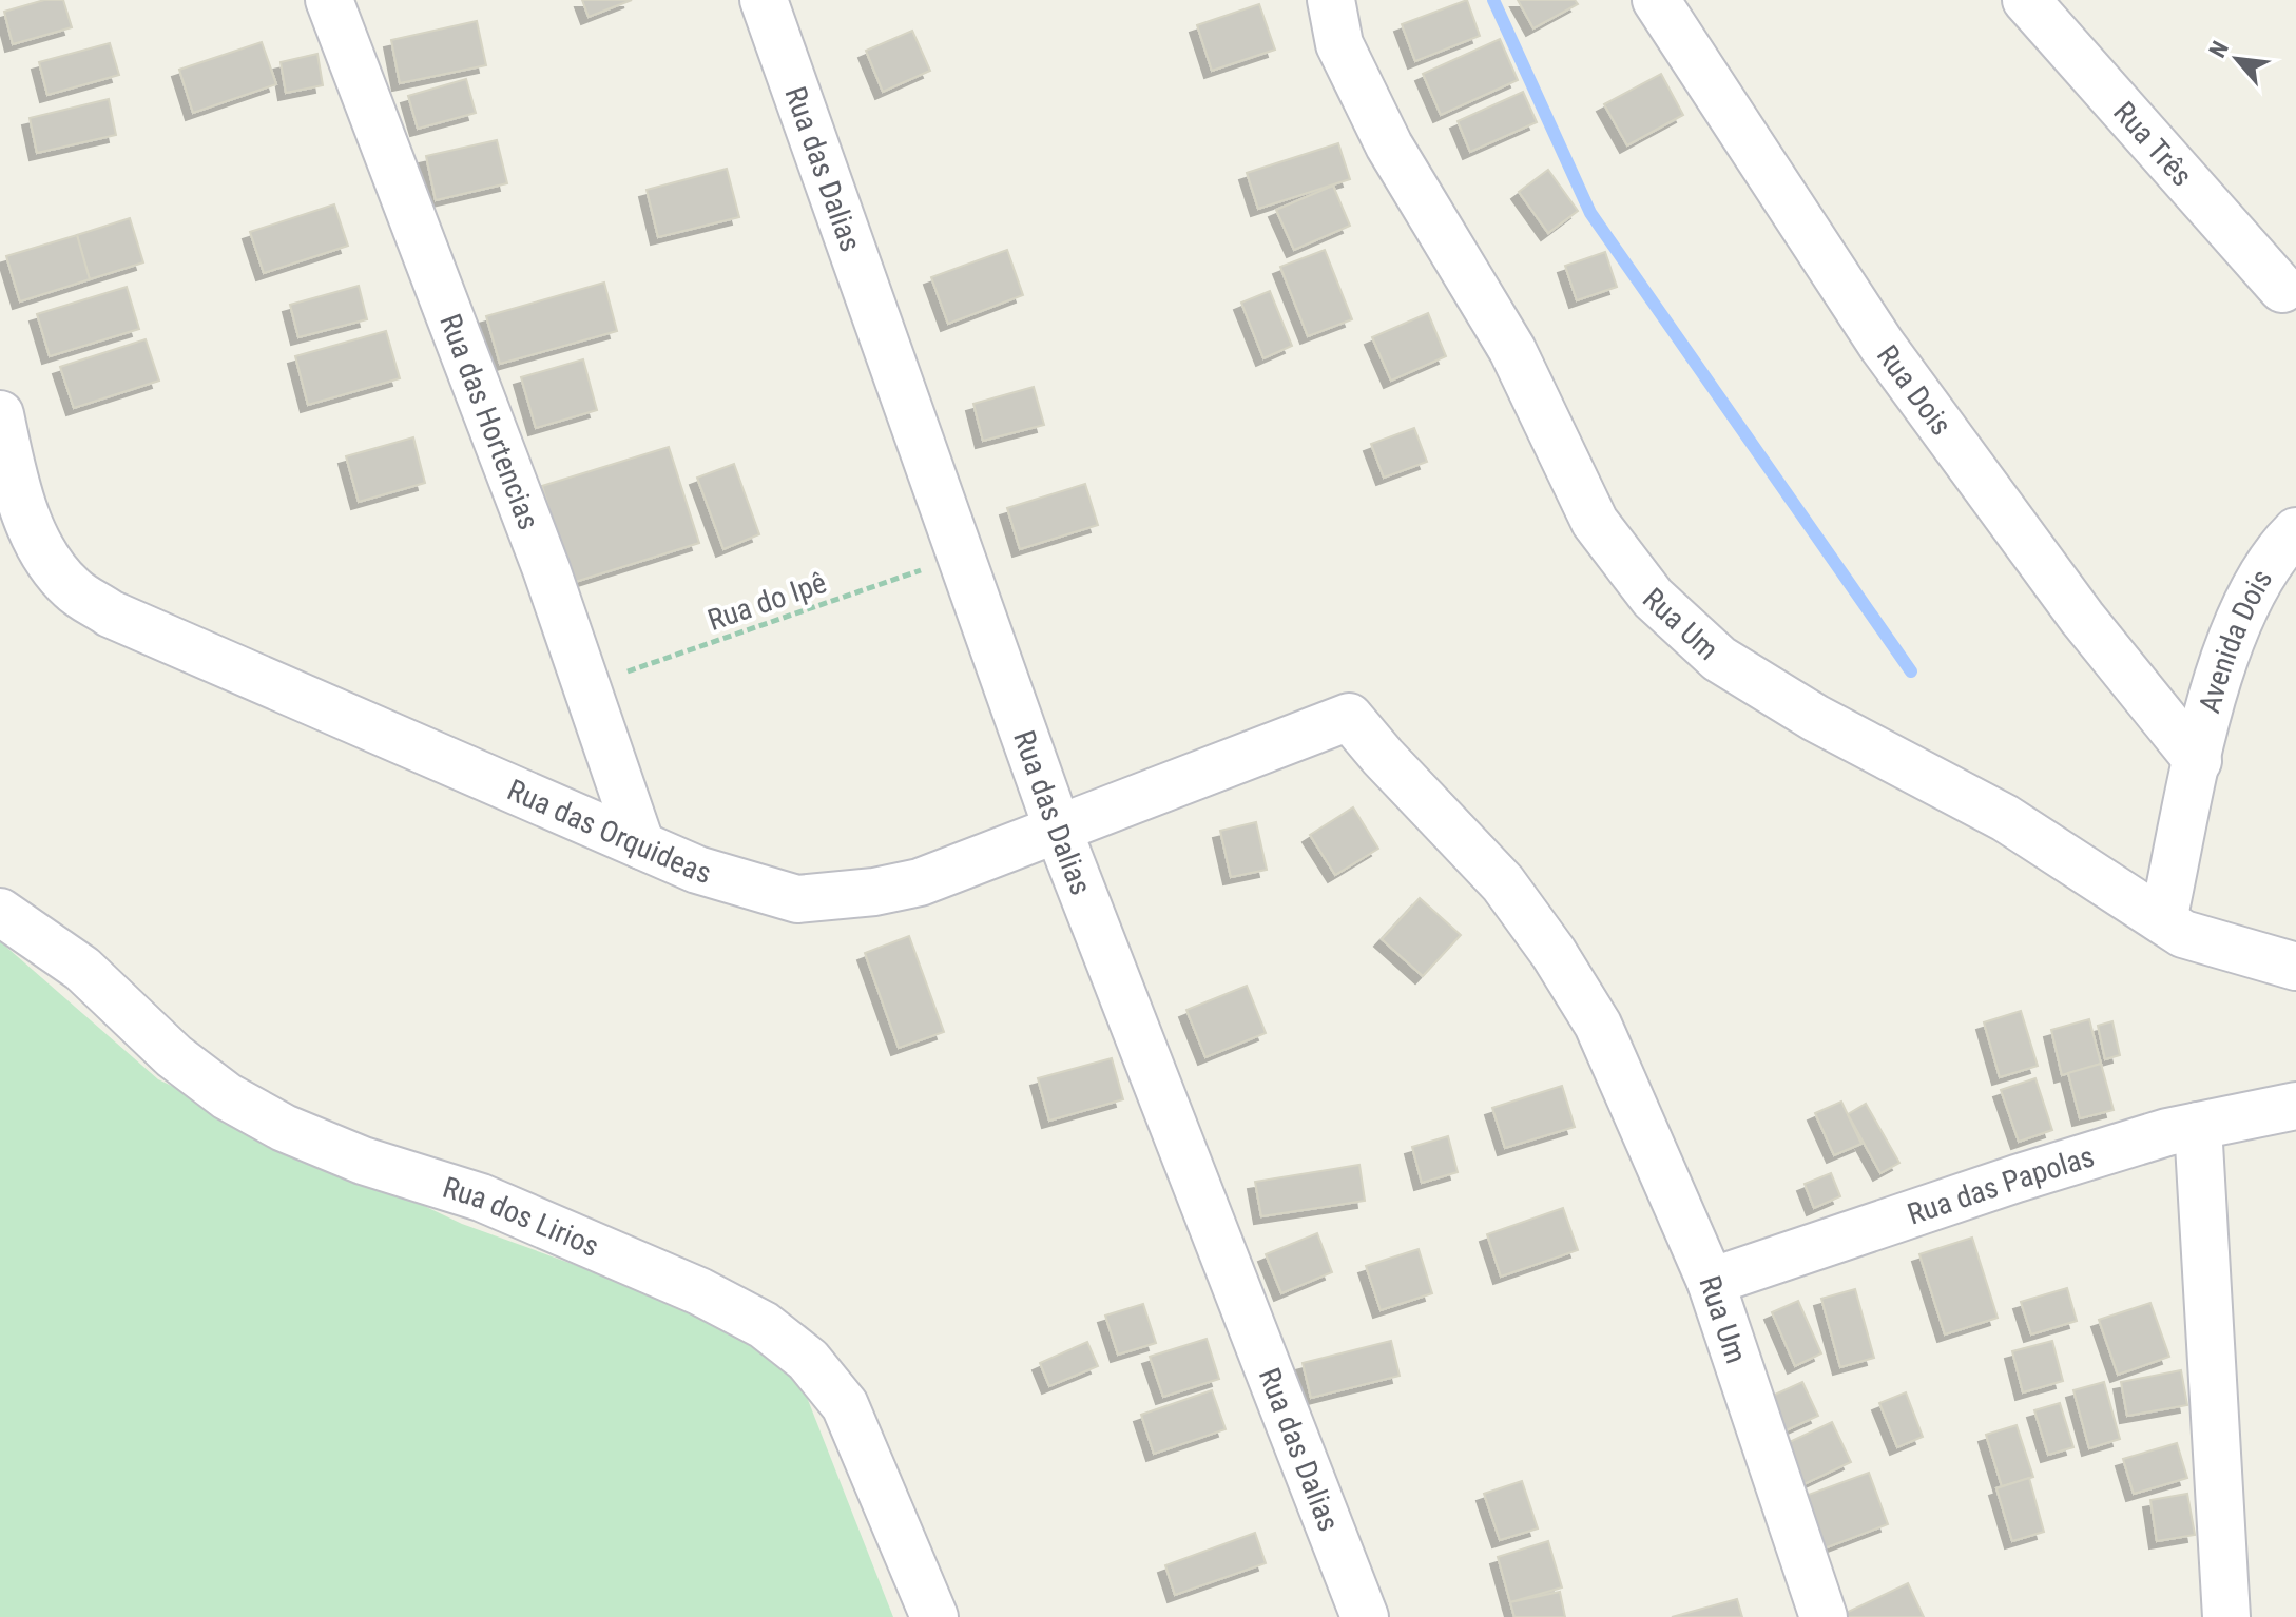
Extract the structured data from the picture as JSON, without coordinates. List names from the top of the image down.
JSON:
{
  "streets": {
    "street": [
      "Rua Três",
      "Rua das Dalias",
      "Rua Dois",
      "Rua das Hortencias",
      "Rua Um",
      "Avenida Dois",
      "Rua das Orquideas",
      "Rua das Papolas",
      "Rua dos Lirios"
    ],
    "path": ["Rua do Ipê"]
  },
  "crossings": [
    ["Rua das Dalias", "Rua do Ipê"],
    ["Rua das Dalias", "Rua das Orquideas"],
    ["Rua Dois", "Avenida Dois"],
    ["Rua das Hortencias", "Rua do Ipê"],
    ["Rua das Hortencias", "Rua das Orquideas"],
    ["Rua Um", "Avenida Dois"],
    ["Rua Um", "Rua das Orquideas"],
    ["Rua Um", "Rua das Papolas"]
  ],
  "north": "top left"
}
